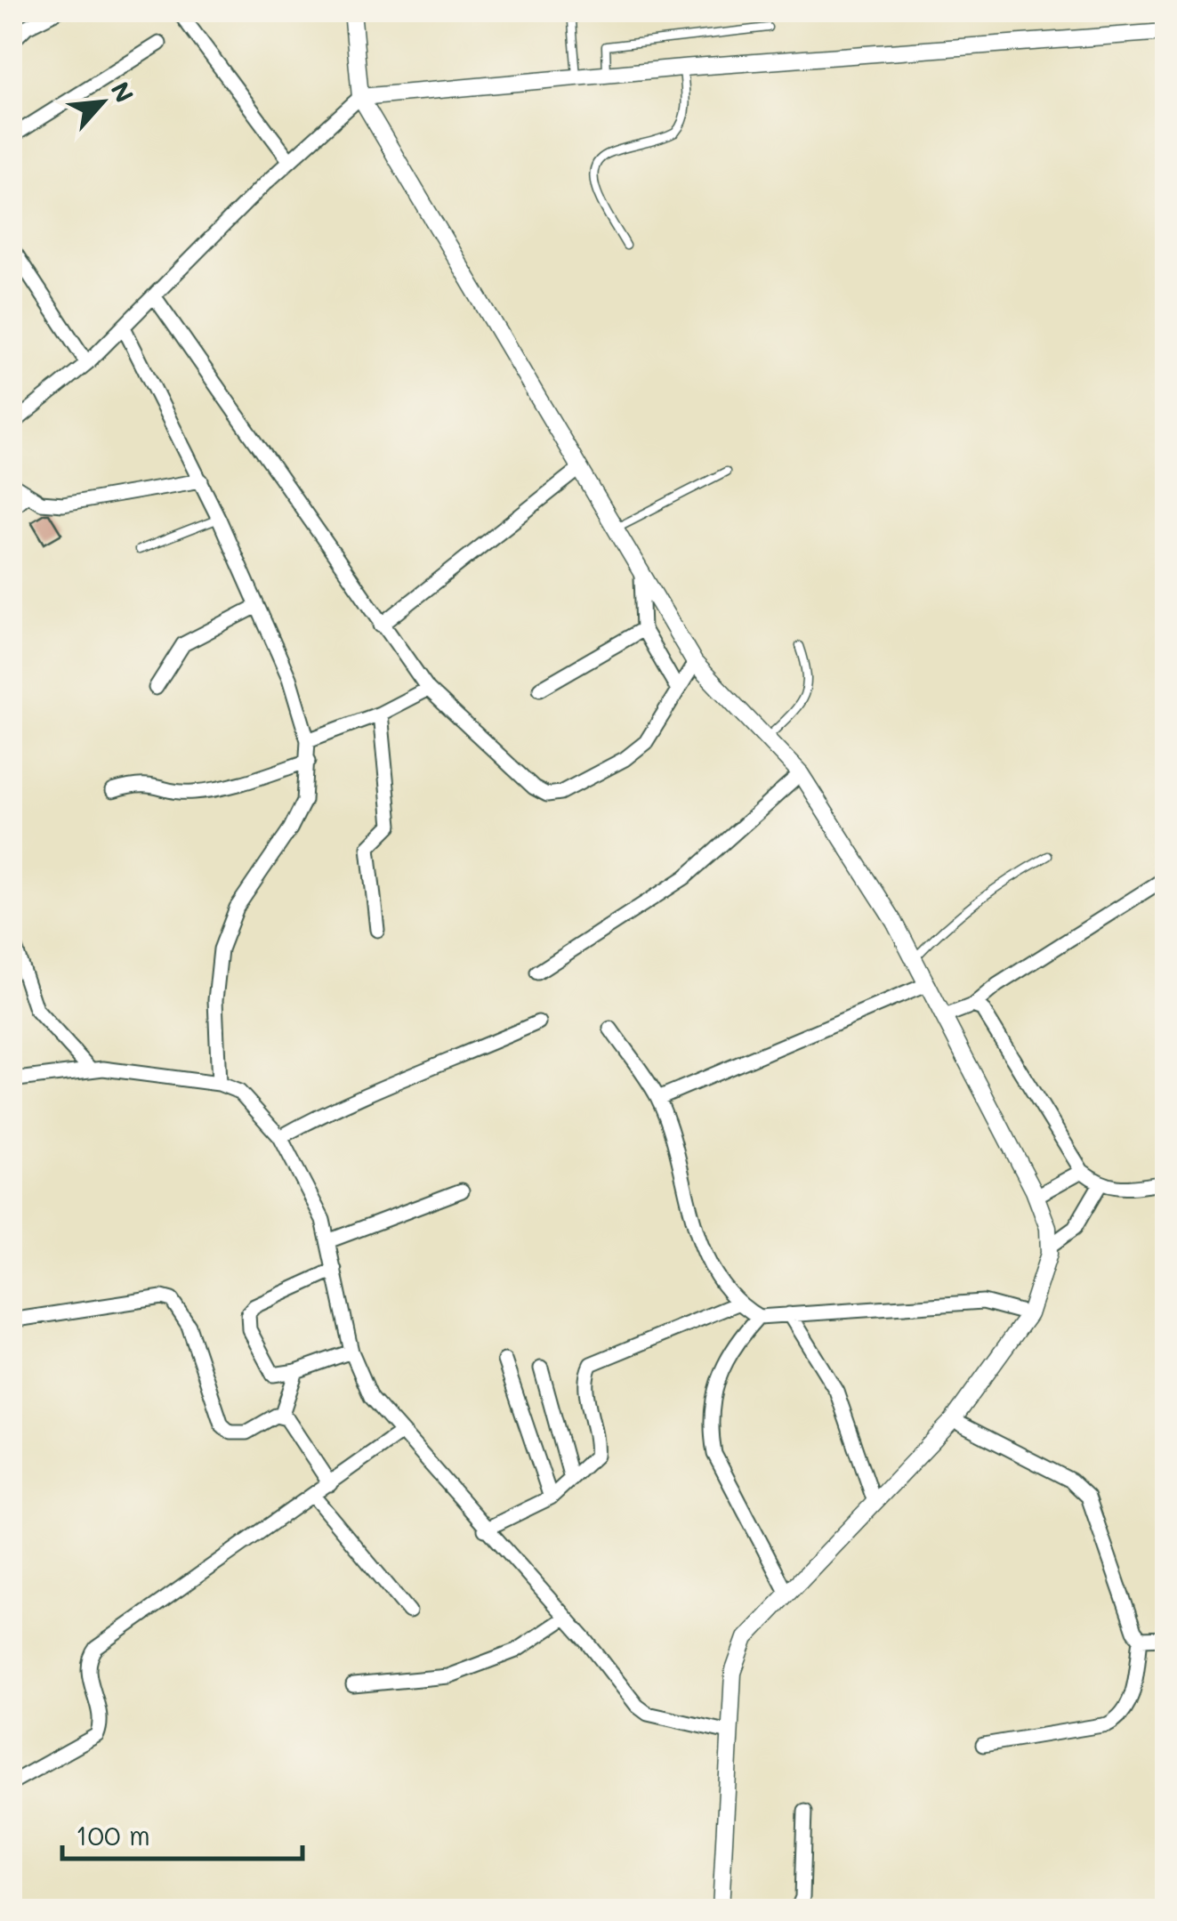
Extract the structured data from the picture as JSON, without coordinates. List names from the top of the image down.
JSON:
{
  "scale_bar": "100 m",
  "north": "top right"
}
